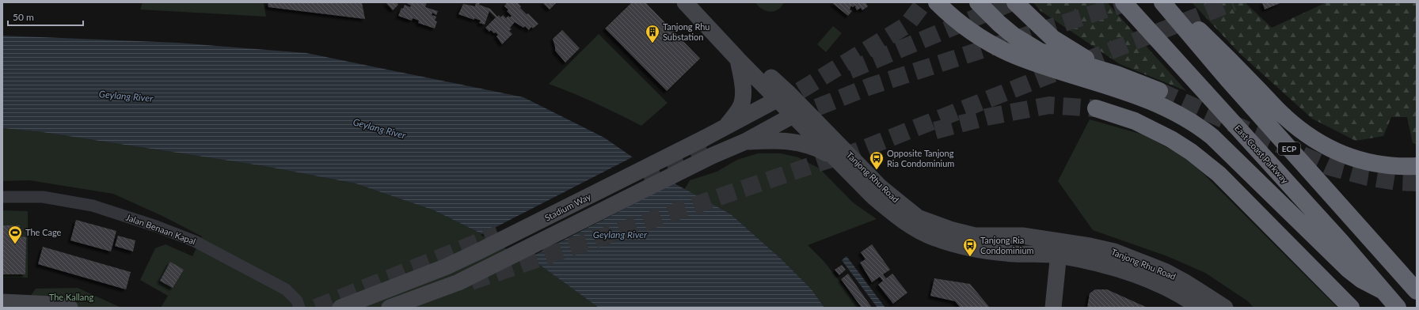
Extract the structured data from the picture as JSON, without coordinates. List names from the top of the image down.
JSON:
{
  "streets": {
    "highway": ["ECP", "East Coast Parkway"],
    "street": ["Tanjong Rhu Road", "Stadium Way", "Jalan Benaan Kapal"]
  },
  "crossings": [
    ["Tanjong Rhu Road", "Stadium Way"]
  ],
  "water": ["Geylang River"],
  "parks": ["The Kallang"],
  "places": {
    "building": ["Tanjong Rhu Substation"],
    "bus stop": ["Opposite Tanjong Ria Condominium", "Tanjong Ria Condominium"],
    "sports": ["The Cage"]
  },
  "scale_bar": "50 m"
}
